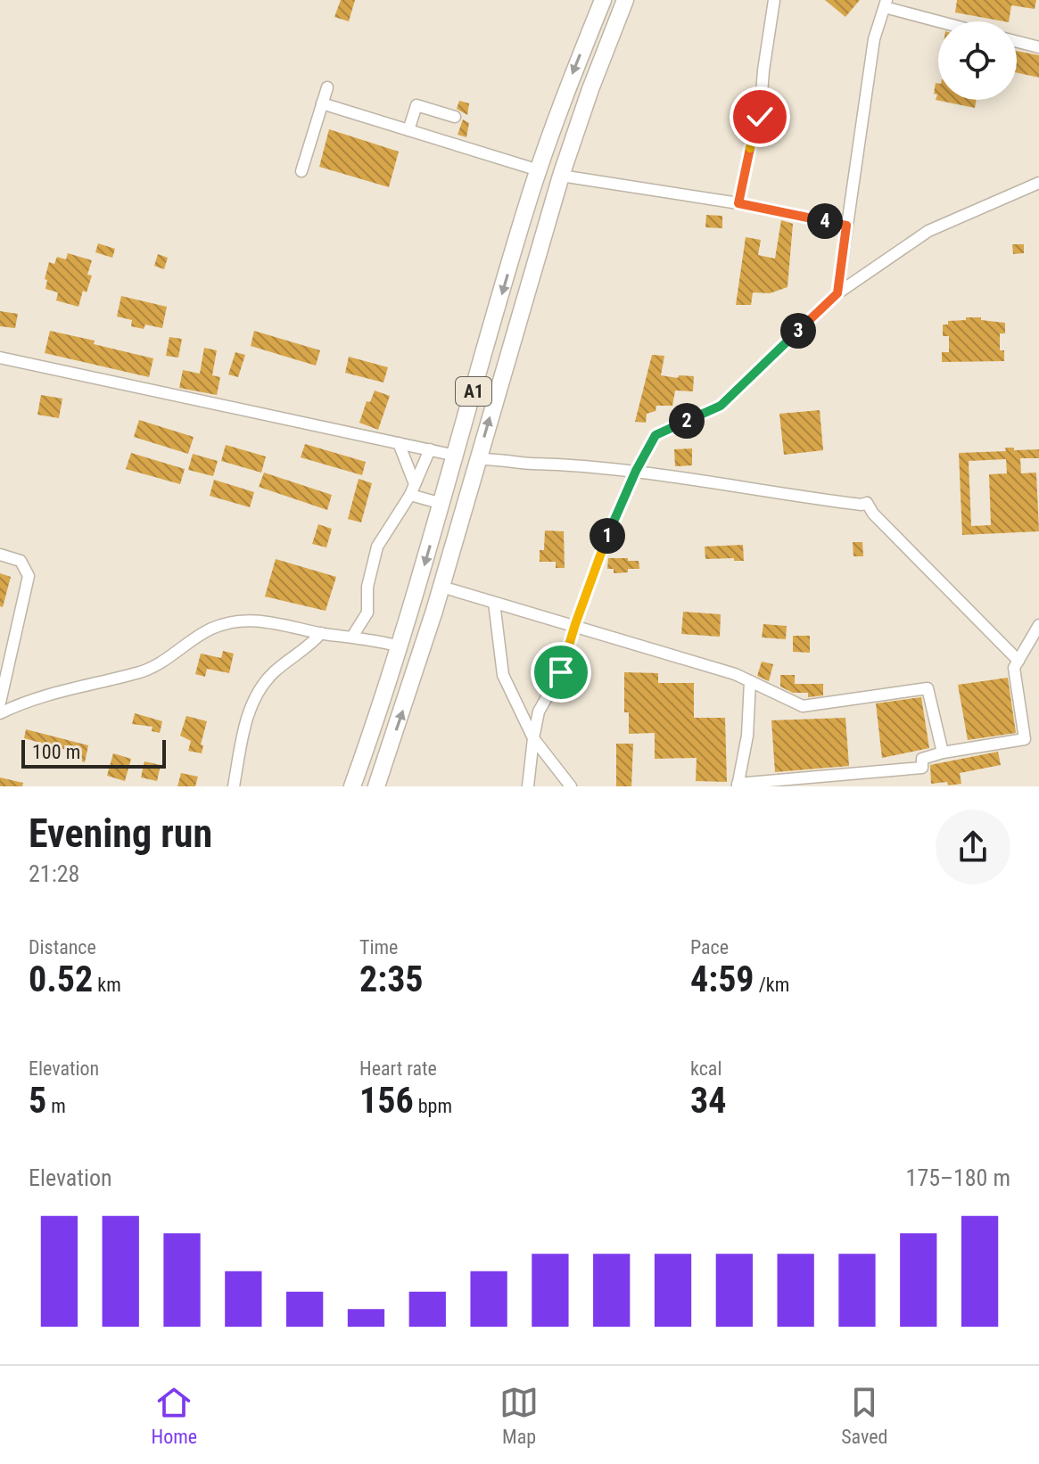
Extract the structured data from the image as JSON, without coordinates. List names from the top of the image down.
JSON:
{
  "streets": {
    "highway": ["A1"]
  },
  "scale_bar": "100 m",
  "page": {
    "pins": [
      "4",
      "3",
      "2",
      "1"
    ],
    "scale": "100 m",
    "heading": ["Evening run", "21:28"],
    "stats": [
      ["Distance", "0.52 km"],
      ["Time", "2:35"],
      ["Pace", "4:59 /km"],
      ["Elevation", "5 m"],
      ["Heart rate", "156 bpm"],
      ["kcal", "34"]
    ],
    "chart": ["Elevation", "175–180 m"],
    "tabs": ["Home", "Map", "Saved"]
  }
}
